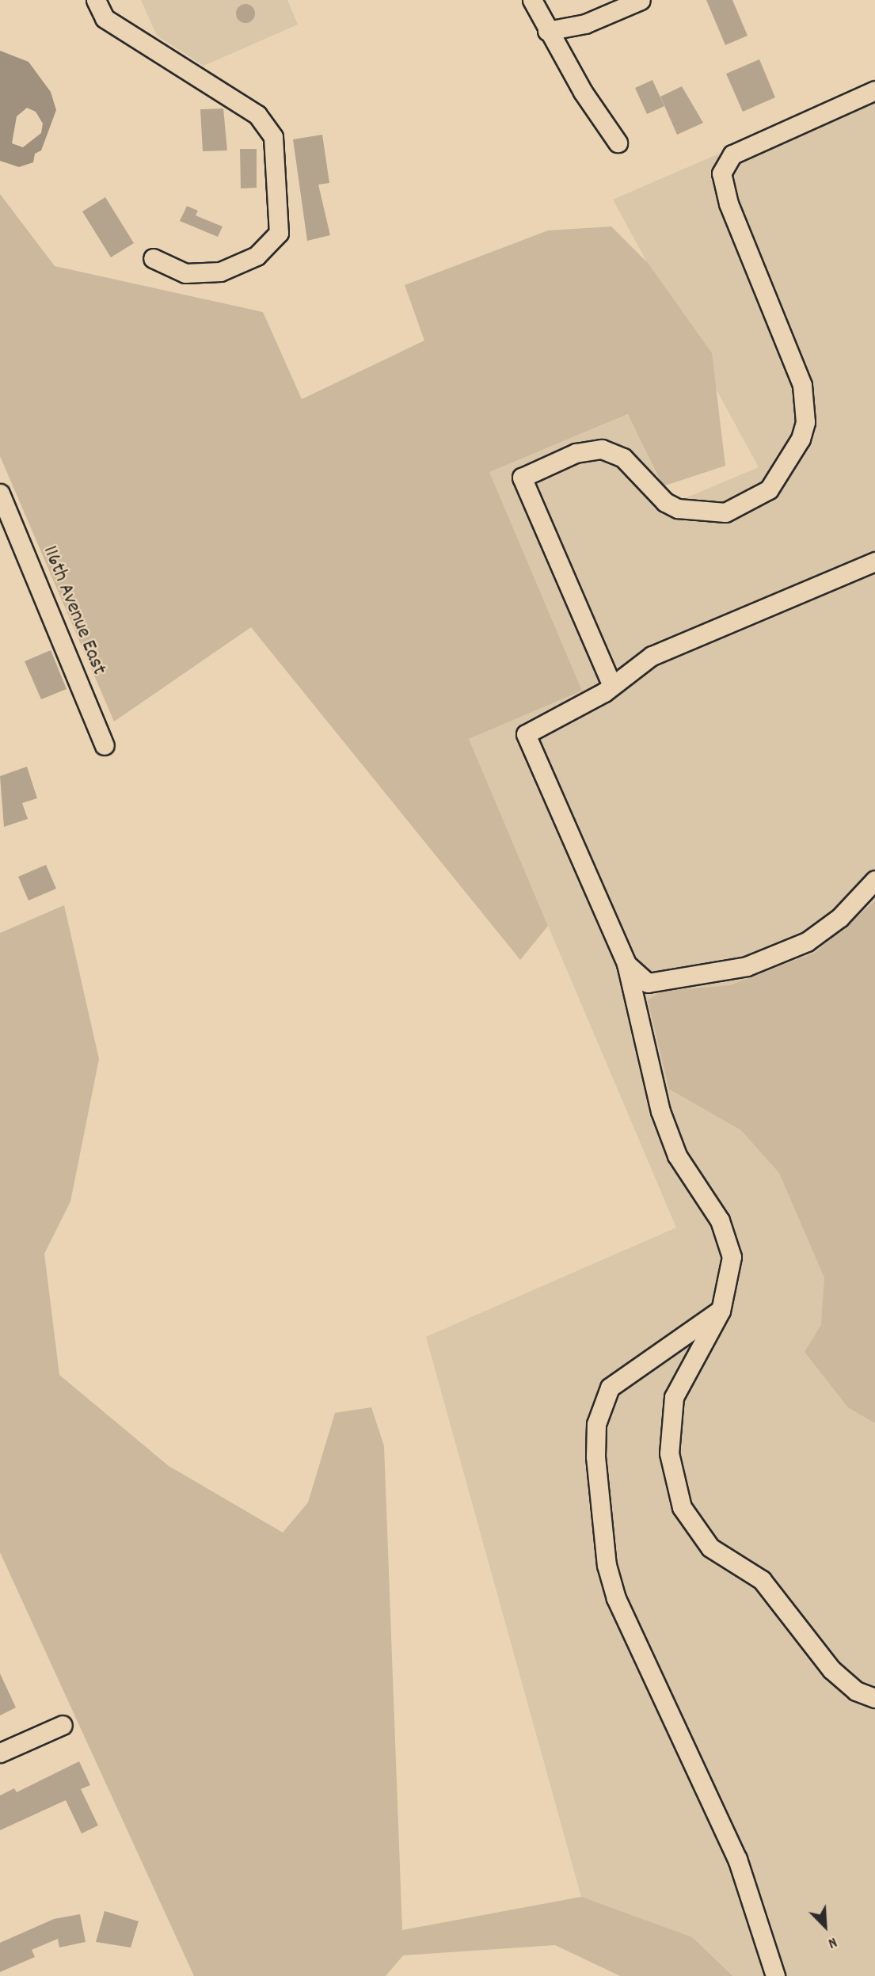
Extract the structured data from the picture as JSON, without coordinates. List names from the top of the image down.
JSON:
{
  "streets": {
    "street": ["116th Avenue East"]
  },
  "north": "bottom right"
}
